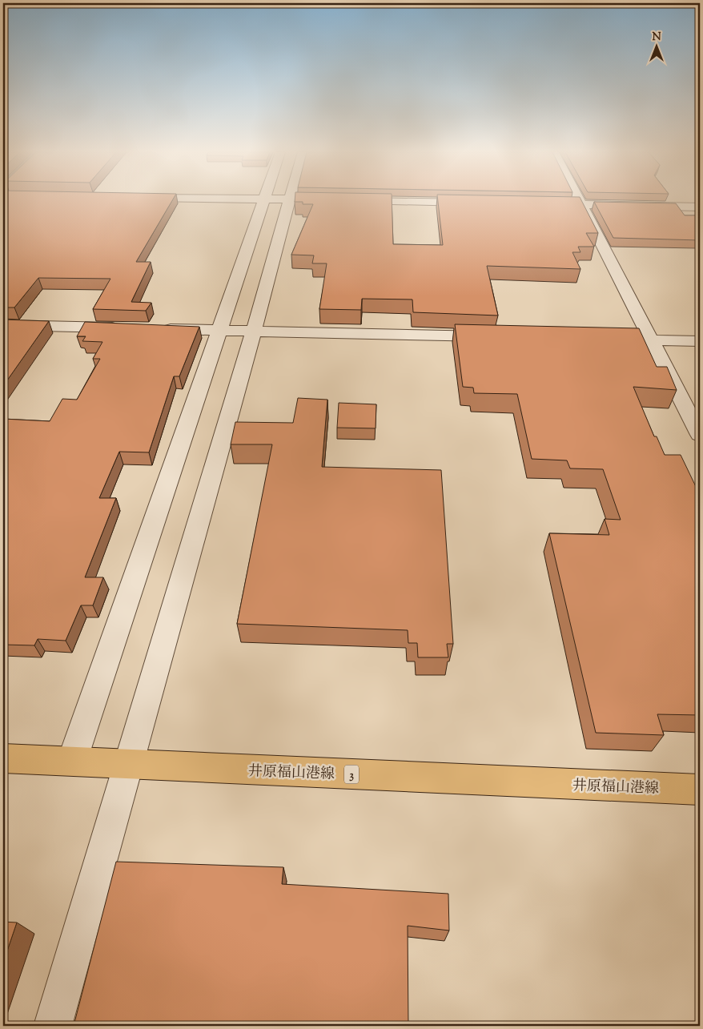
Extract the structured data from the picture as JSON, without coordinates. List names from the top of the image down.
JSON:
{
  "streets": {
    "main road": ["井原福山港線", "3"]
  },
  "north": "top"
}
